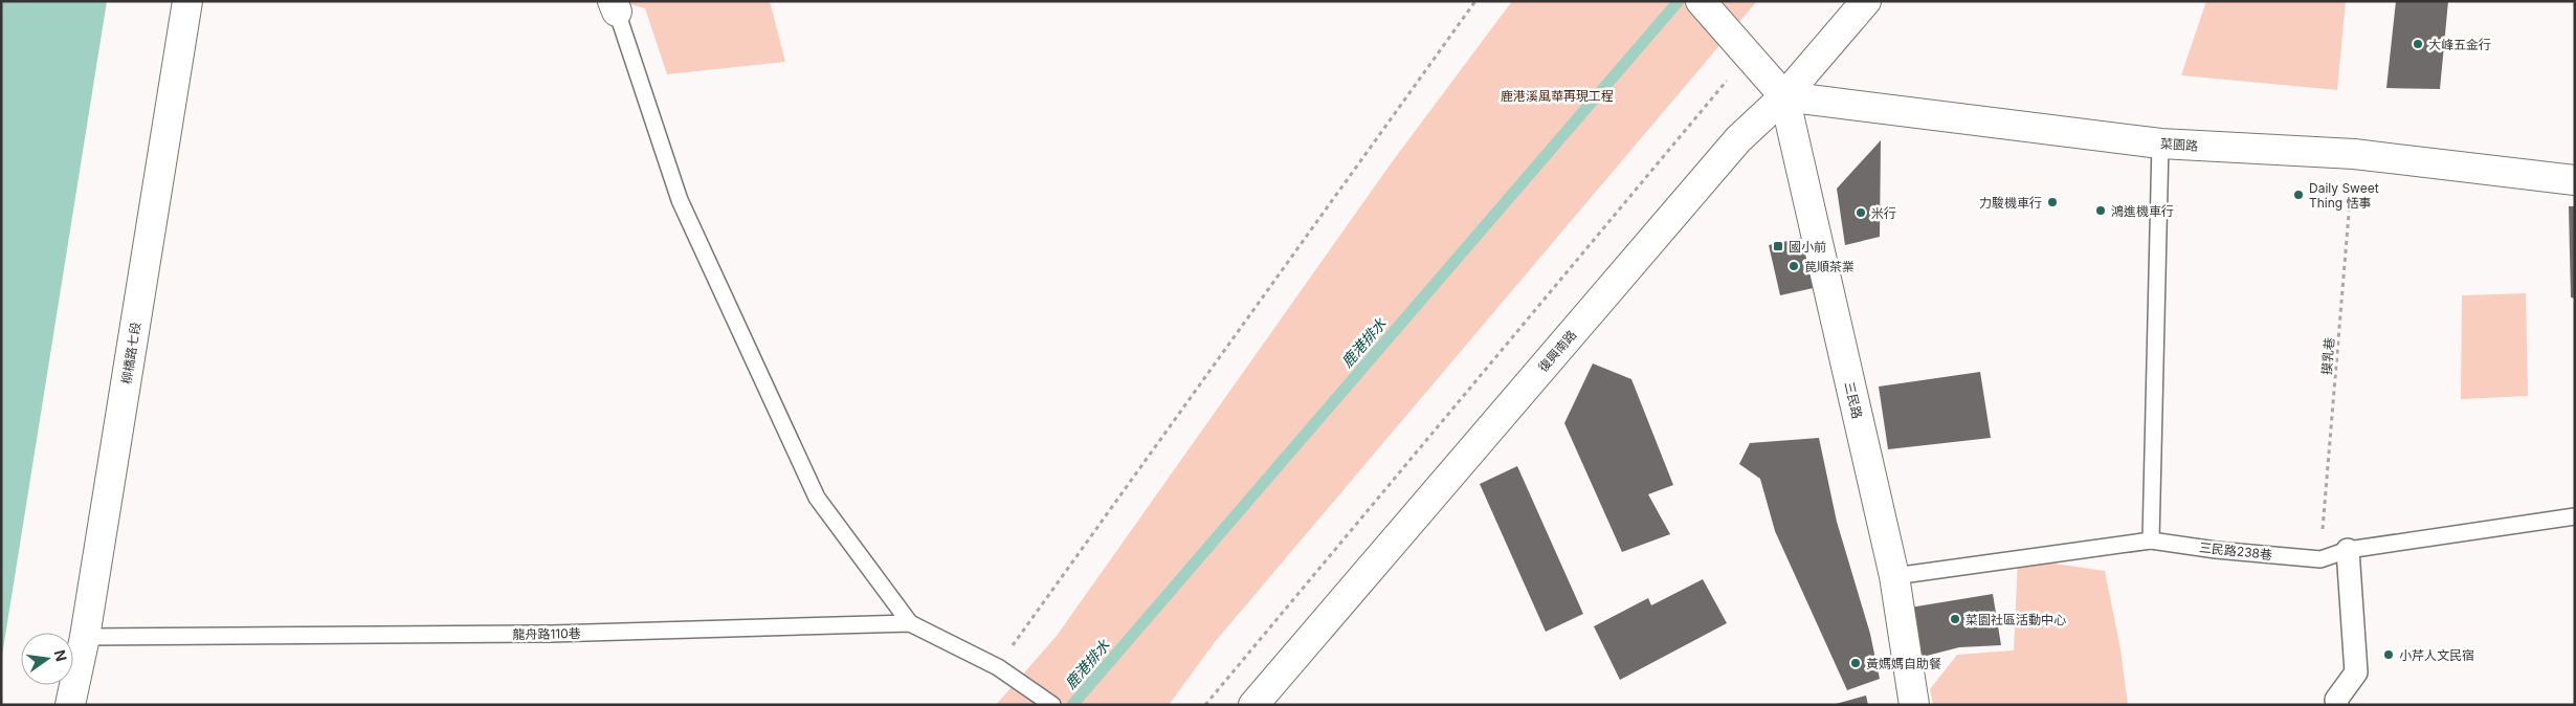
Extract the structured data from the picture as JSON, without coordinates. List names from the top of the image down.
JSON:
{
  "streets": {
    "street": [
      "菜園路",
      "復興南路",
      "柳橋路七段",
      "三民路"
    ],
    "lane": ["三民路238巷", "龍舟路110巷"],
    "path": ["摸乳巷"]
  },
  "crossings": [
    ["菜園路", "復興南路"],
    ["菜園路", "摸乳巷"],
    ["菜園路", "三民路"],
    ["復興南路", "三民路"],
    ["柳橋路七段", "龍舟路110巷"],
    ["摸乳巷", "三民路238巷"],
    ["三民路", "三民路238巷"]
  ],
  "water": ["鹿港排水"],
  "parks": ["鹿港溪風華再現工程"],
  "places": {
    "other": [
      "大峰五金行",
      "Daily Sweet Thing 恬事",
      "力駿機車行",
      "鴻進機車行",
      "米行",
      "苠順茶業",
      "菜園社區活動中心",
      "小芹人文民宿",
      "黃媽媽自助餐"
    ],
    "transit": ["國小前"]
  },
  "north": "right"
}
